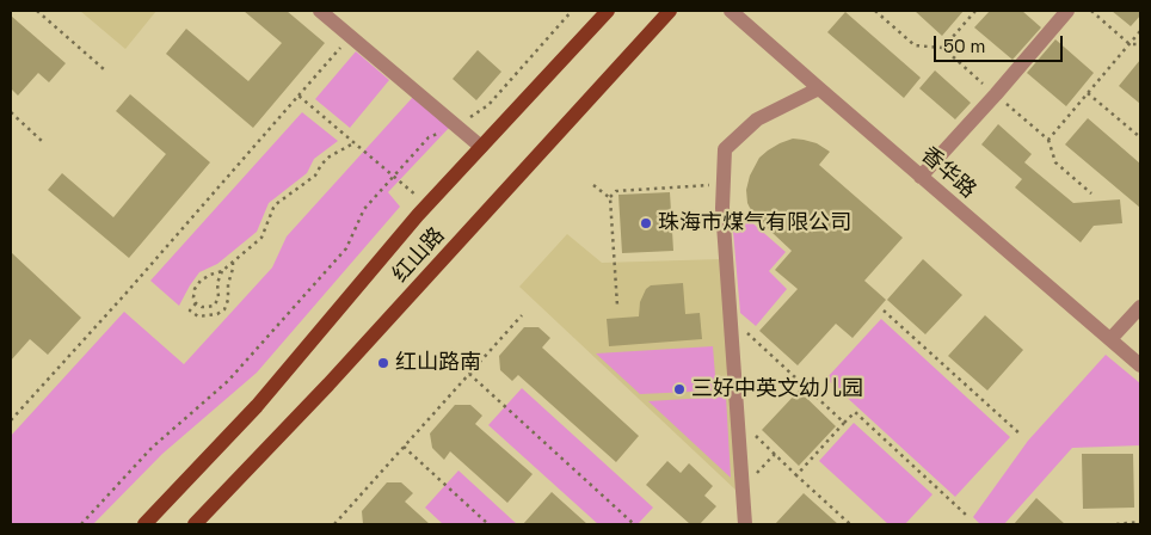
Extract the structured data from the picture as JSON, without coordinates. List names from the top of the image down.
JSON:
{
  "streets": {
    "main road": ["红山路"],
    "street": ["香华路"]
  },
  "places": ["珠海市煤气有限公司", "红山路南", "三好中英文幼儿园"],
  "scale_bar": "50 m"
}
